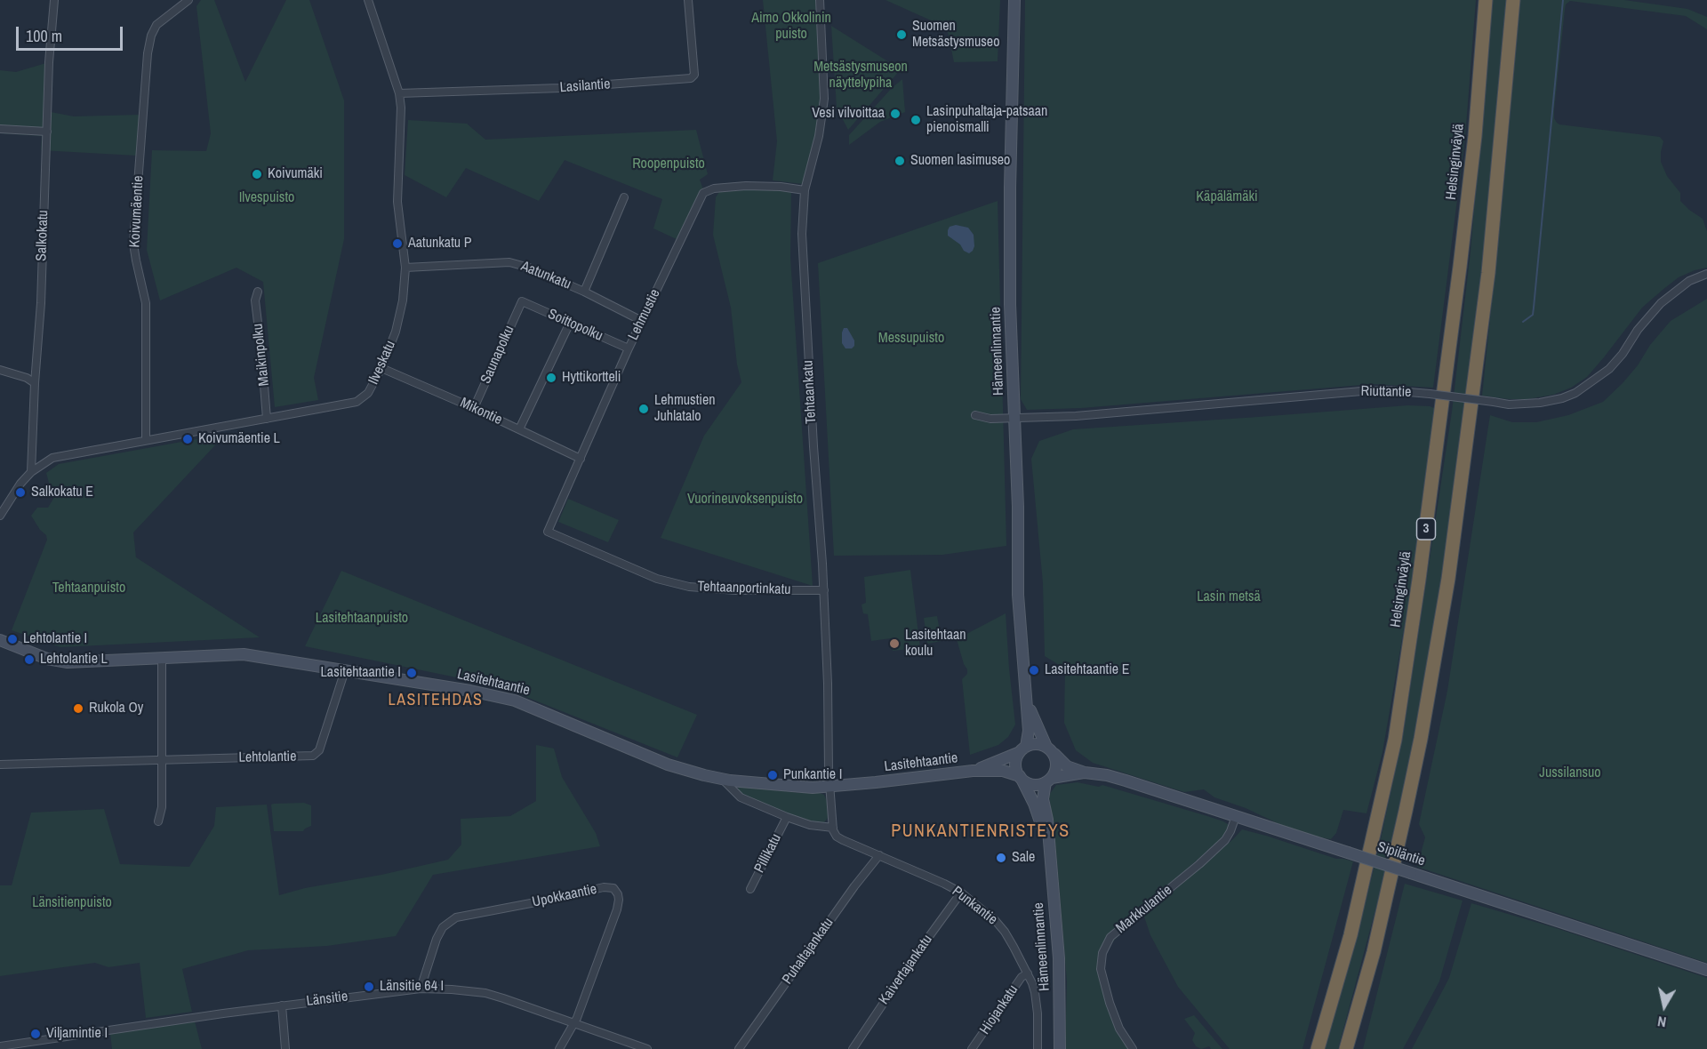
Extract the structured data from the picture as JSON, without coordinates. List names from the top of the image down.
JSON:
{
  "streets": {
    "highway": ["Helsinginväylä", "3"],
    "street": [
      "Lasilantie",
      "Koivumäentie",
      "Salkokatu",
      "Aatunkatu",
      "Lehmustie",
      "Soittopolku",
      "Hämeenlinnantie",
      "Maikinpolku",
      "Saunapolku",
      "Ilveskatu",
      "Tehtaankatu",
      "Riuttantie",
      "Mikontie",
      "Tehtaanportinkatu",
      "Lasitehtaantie",
      "Lehtolantie",
      "Pillikatu",
      "Sipiläntie",
      "Upokkaantie",
      "Punkantie",
      "Markkulantie",
      "Puhaltajankatu",
      "Kaivertajankatu",
      "Länsitie",
      "Hiojankatu"
    ]
  },
  "crossings": [
    ["Lasilantie", "Ilveskatu"],
    ["Koivumäentie", "Ilveskatu"],
    ["Salkokatu", "Ilveskatu"],
    ["Aatunkatu", "Ilveskatu"],
    ["Lehmustie", "Soittopolku"],
    ["Lehmustie", "Tehtaankatu"],
    ["Lehmustie", "Mikontie"],
    ["Lehmustie", "Tehtaanportinkatu"],
    ["Soittopolku", "Saunapolku"],
    ["Hämeenlinnantie", "Riuttantie"],
    ["Hämeenlinnantie", "Lasitehtaantie"],
    ["Hämeenlinnantie", "Sipiläntie"],
    ["Maikinpolku", "Ilveskatu"],
    ["Saunapolku", "Mikontie"],
    ["Ilveskatu", "Mikontie"],
    ["Tehtaankatu", "Tehtaanportinkatu"],
    ["Tehtaankatu", "Lasitehtaantie"],
    ["Lasitehtaantie", "Lehtolantie"],
    ["Lasitehtaantie", "Sipiläntie"],
    ["Sipiläntie", "Markkulantie"],
    ["Upokkaantie", "Länsitie"],
    ["Punkantie", "Puhaltajankatu"],
    ["Punkantie", "Kaivertajankatu"],
    ["Punkantie", "Hiojankatu"]
  ],
  "districts": ["LASITEHDAS", "PUNKANTIENRISTEYS"],
  "parks": [
    "Aimo Okkolinin puisto",
    "Metsästysmuseon näyttelypiha",
    "Roopenpuisto",
    "Käpälämäki",
    "Ilvespuisto",
    "Messupuisto",
    "Vuorineuvoksenpuisto",
    "Tehtaanpuisto",
    "Lasin metsä",
    "Lasitehtaanpuisto",
    "Jussilansuo",
    "Länsitienpuisto"
  ],
  "places": [
    "Suomen Metsästysmuseo",
    "Vesi vilvoittaa",
    "Lasinpuhaltaja-patsaan pienoismalli",
    "Suomen lasimuseo",
    "Koivumäki",
    "Aatunkatu P",
    "Hyttikortteli",
    "Lehmustien Juhlatalo",
    "Koivumäentie L",
    "Salkokatu E",
    "Lehtolantie I",
    "Lasitehtaan koulu",
    "Lehtolantie L",
    "Lasitehtaantie E",
    "Lasitehtaantie I",
    "Rukola Oy",
    "Punkantie I",
    "Sale",
    "Länsitie 64 I",
    "Viljamintie I"
  ],
  "scale_bar": "100 m",
  "north": "bottom"
}
